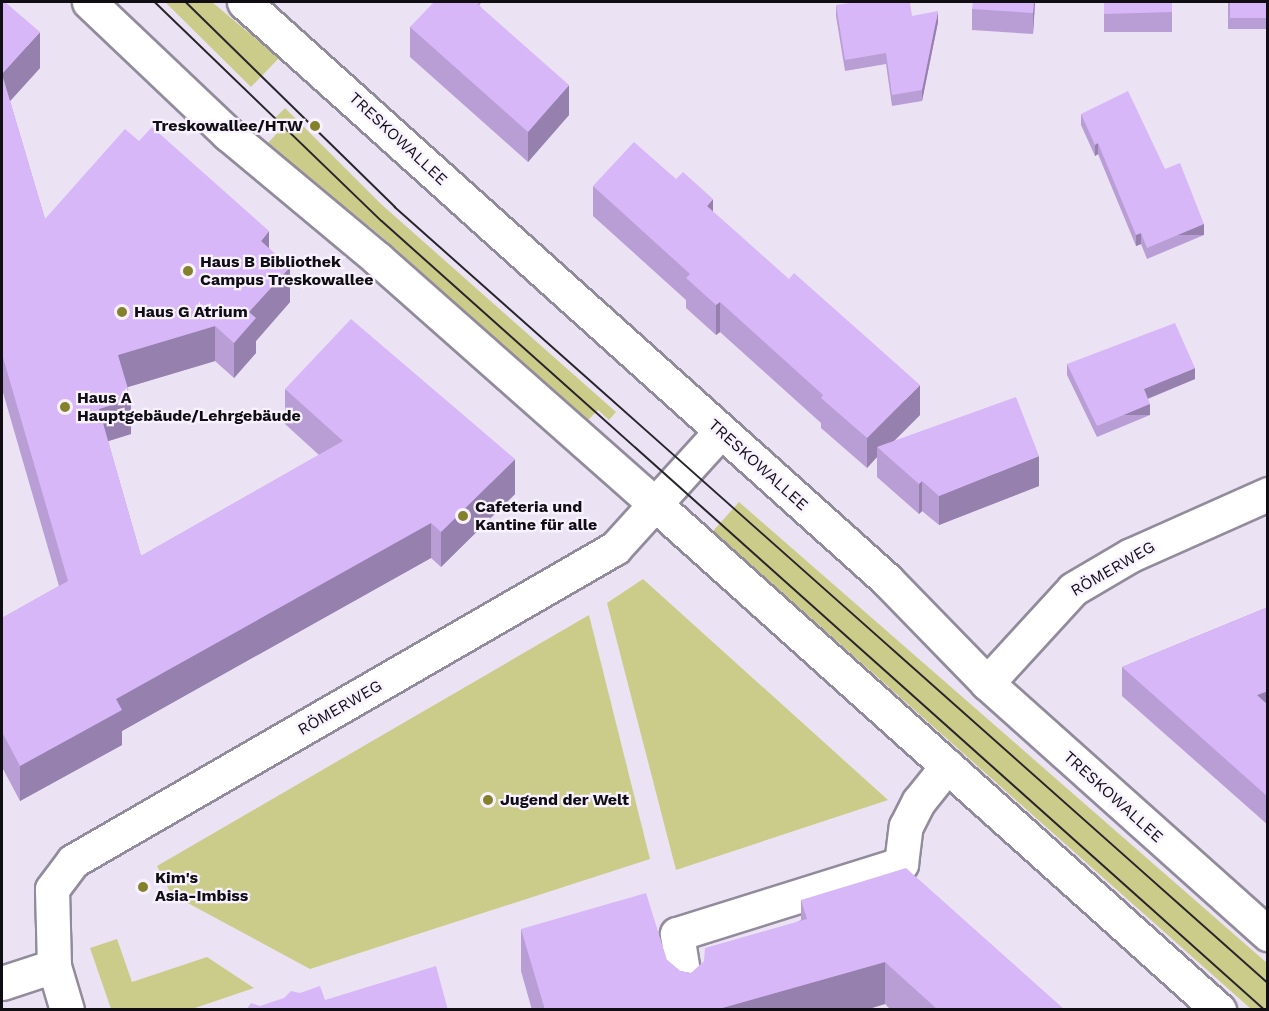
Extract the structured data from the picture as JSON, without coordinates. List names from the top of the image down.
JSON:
{
  "streets": {
    "main road": ["TRESKOWALLEE", "RÖMERWEG"]
  },
  "crossings": [
    ["TRESKOWALLEE", "RÖMERWEG"]
  ],
  "places": [
    "Treskowallee/HTW",
    "Haus B Bibliothek Campus Treskowallee",
    "Haus G Atrium",
    "Haus A Hauptgebäude/Lehrgebäude",
    "Cafeteria und Kantine für alle",
    "Jugend der Welt",
    "Kim's Asia-Imbiss"
  ]
}
